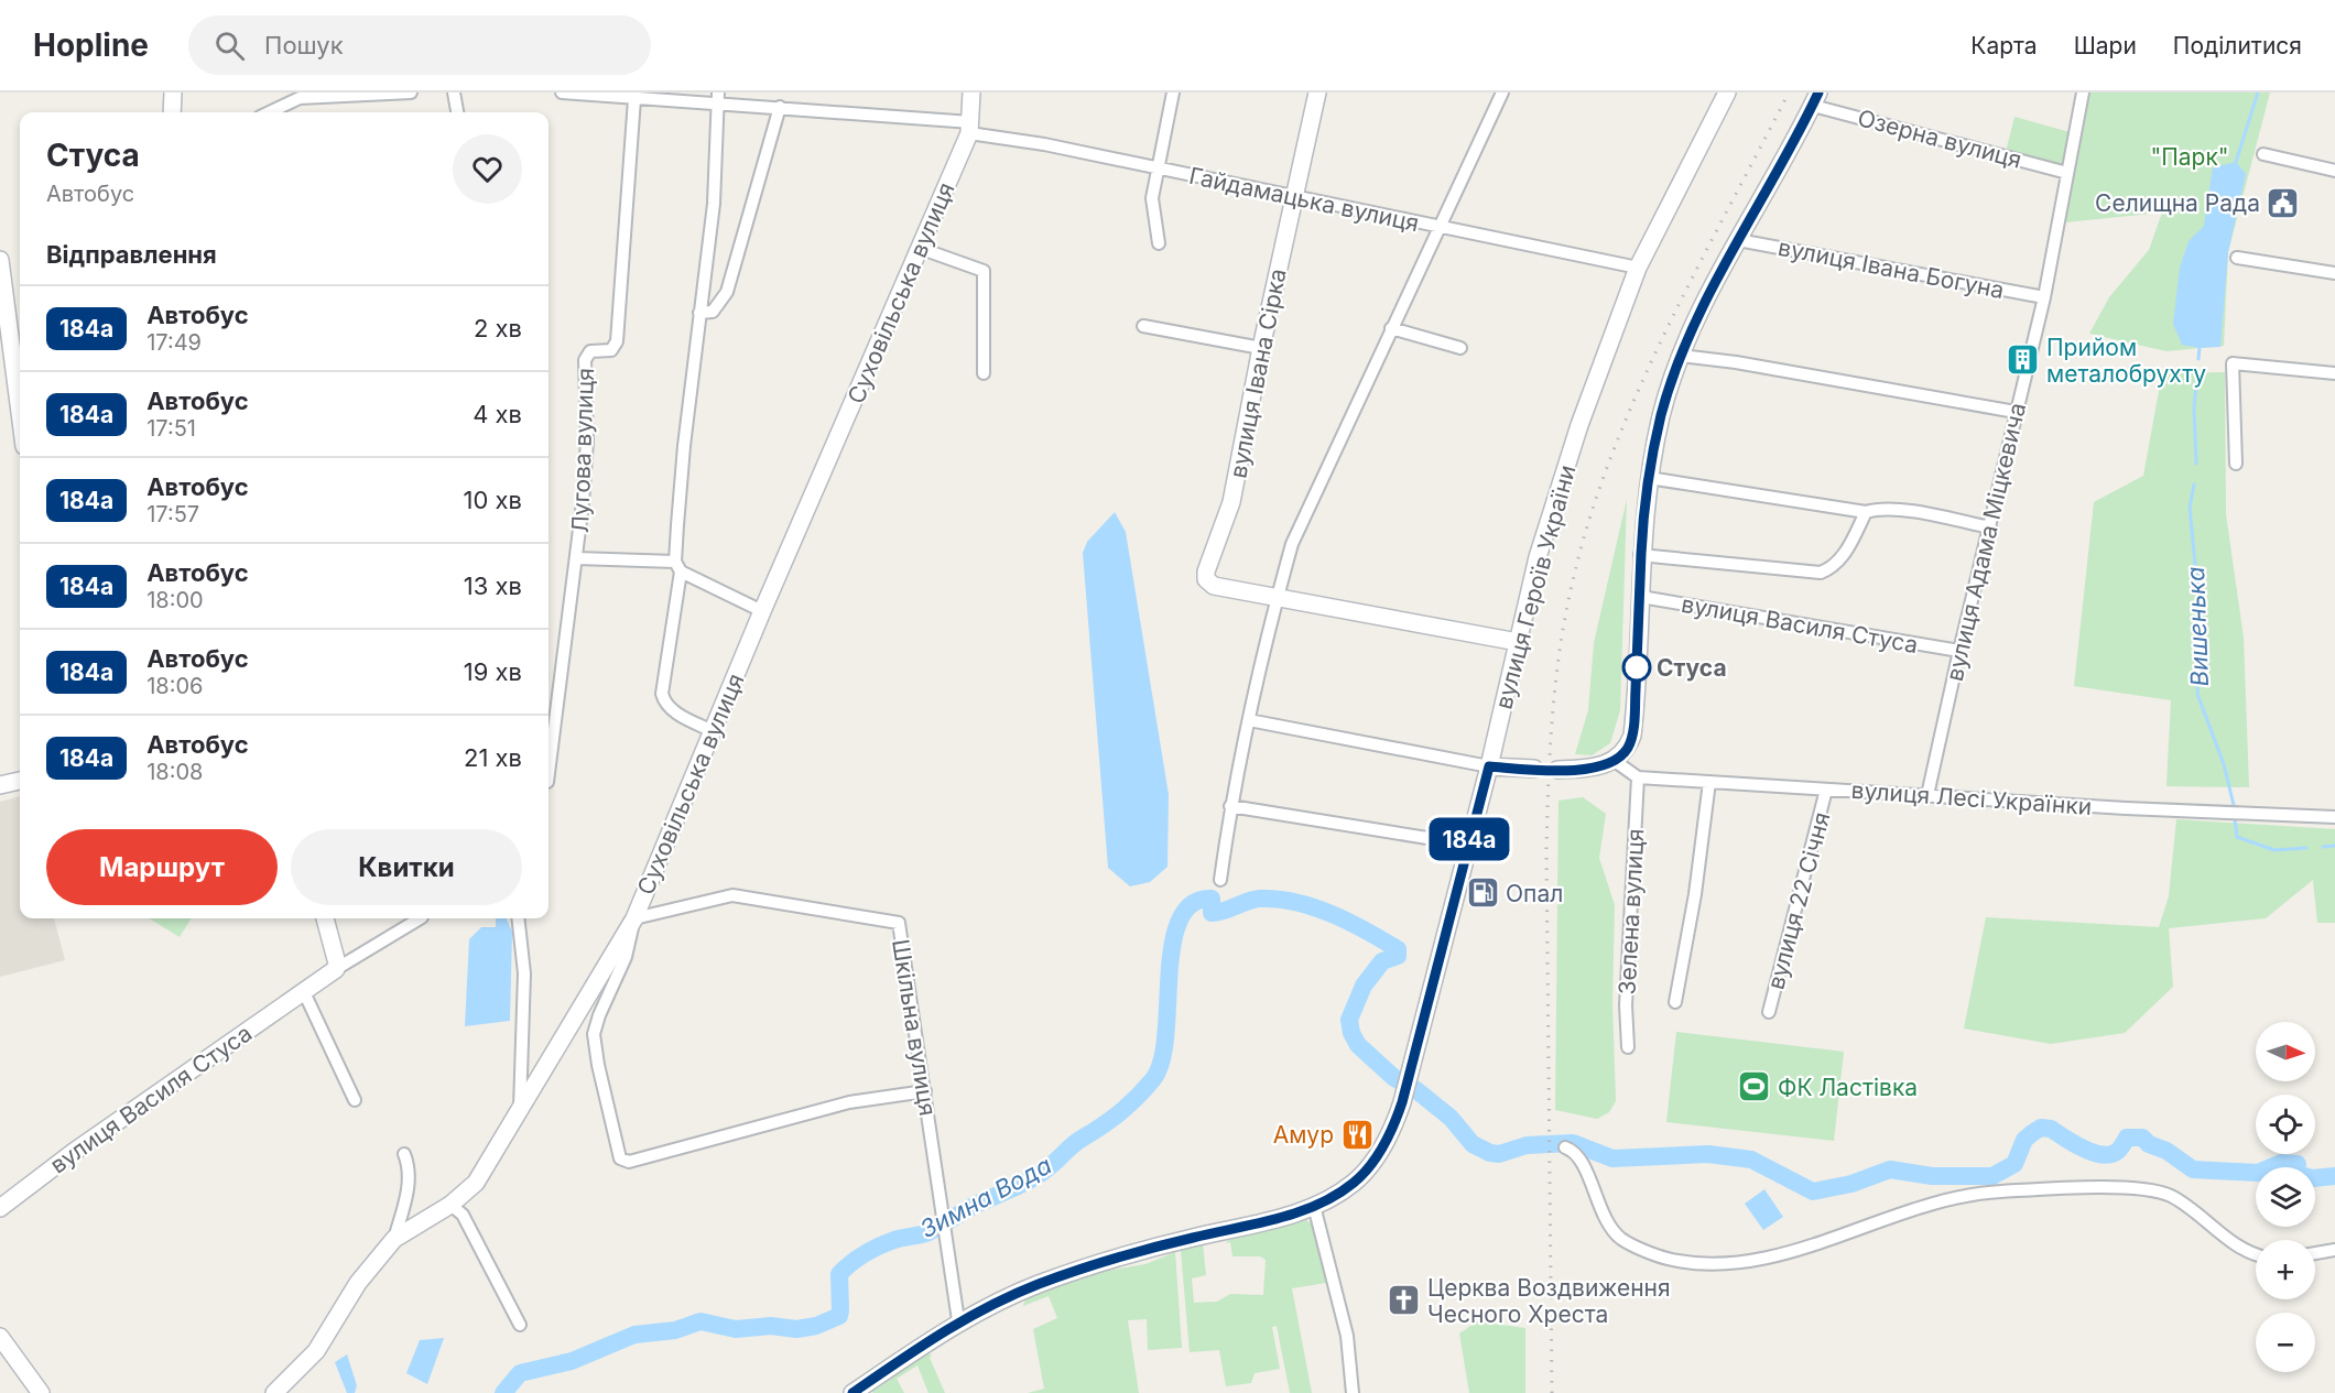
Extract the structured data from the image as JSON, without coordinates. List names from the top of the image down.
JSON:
{
  "streets": {
    "street": [
      "Озерна вулиця",
      "Гайдамацька вулиця",
      "вулиця Івана Богуна",
      "Суховільська вулиця",
      "вулиця Івана Сірка",
      "Лугова вулиця",
      "вулиця Адама Міцкевича",
      "вулиця Героїв України",
      "вулиця Василя Стуса",
      "вулиця Лесі Українки",
      "вулиця 22 Січня",
      "Зелена вулиця",
      "Шкільна вулиця"
    ]
  },
  "crossings": [
    ["Озерна вулиця", "вулиця Адама Міцкевича"],
    ["Гайдамацька вулиця", "Суховільська вулиця"],
    ["Гайдамацька вулиця", "вулиця Івана Сірка"],
    ["Гайдамацька вулиця", "Лугова вулиця"],
    ["Гайдамацька вулиця", "вулиця Героїв України"],
    ["вулиця Івана Богуна", "вулиця Адама Міцкевича"],
    ["Суховільська вулиця", "Шкільна вулиця"],
    ["вулиця Адама Міцкевича", "вулиця Василя Стуса"],
    ["вулиця Адама Міцкевича", "вулиця Лесі Українки"],
    ["вулиця Героїв України", "Шкільна вулиця"],
    ["вулиця Лесі Українки", "вулиця 22 Січня"],
    ["вулиця Лесі Українки", "Зелена вулиця"]
  ],
  "water": ["Вишенька", "Зимна Вода"],
  "parks": ["\"Парк\""],
  "places": {
    "public building": ["Селищна Рада"],
    "building": ["Прийом металобрухту"],
    "other": ["Стуса"],
    "fuel station": ["Опал"],
    "sports": ["ФК Ластівка"],
    "restaurant": ["Амур"],
    "church": ["Церква Воздвиження Чесного Хреста"]
  },
  "lines": ["bus line 184а"],
  "north": "right",
  "page": {
    "header": "Hopline",
    "search": "Пошук",
    "nav": ["Карта", "Шари", "Поділитися"],
    "on_map": "184а",
    "heading": [
      ["Стуса", "Автобус"],
      "Відправлення"
    ],
    "list": [
      {
        "mark": "184а",
        "name": "Автобус",
        "note": "17:49",
        "value": "2 хв"
      },
      {
        "mark": "184а",
        "name": "Автобус",
        "note": "17:51",
        "value": "4 хв"
      },
      {
        "mark": "184а",
        "name": "Автобус",
        "note": "17:57",
        "value": "10 хв"
      },
      {
        "mark": "184а",
        "name": "Автобус",
        "note": "18:00",
        "value": "13 хв"
      },
      {
        "mark": "184а",
        "name": "Автобус",
        "note": "18:06",
        "value": "19 хв"
      },
      {
        "mark": "184а",
        "name": "Автобус",
        "note": "18:08",
        "value": "21 хв"
      }
    ],
    "buttons": ["Маршрут", "Квитки"],
    "map_buttons": ["+", "−"]
  }
}
